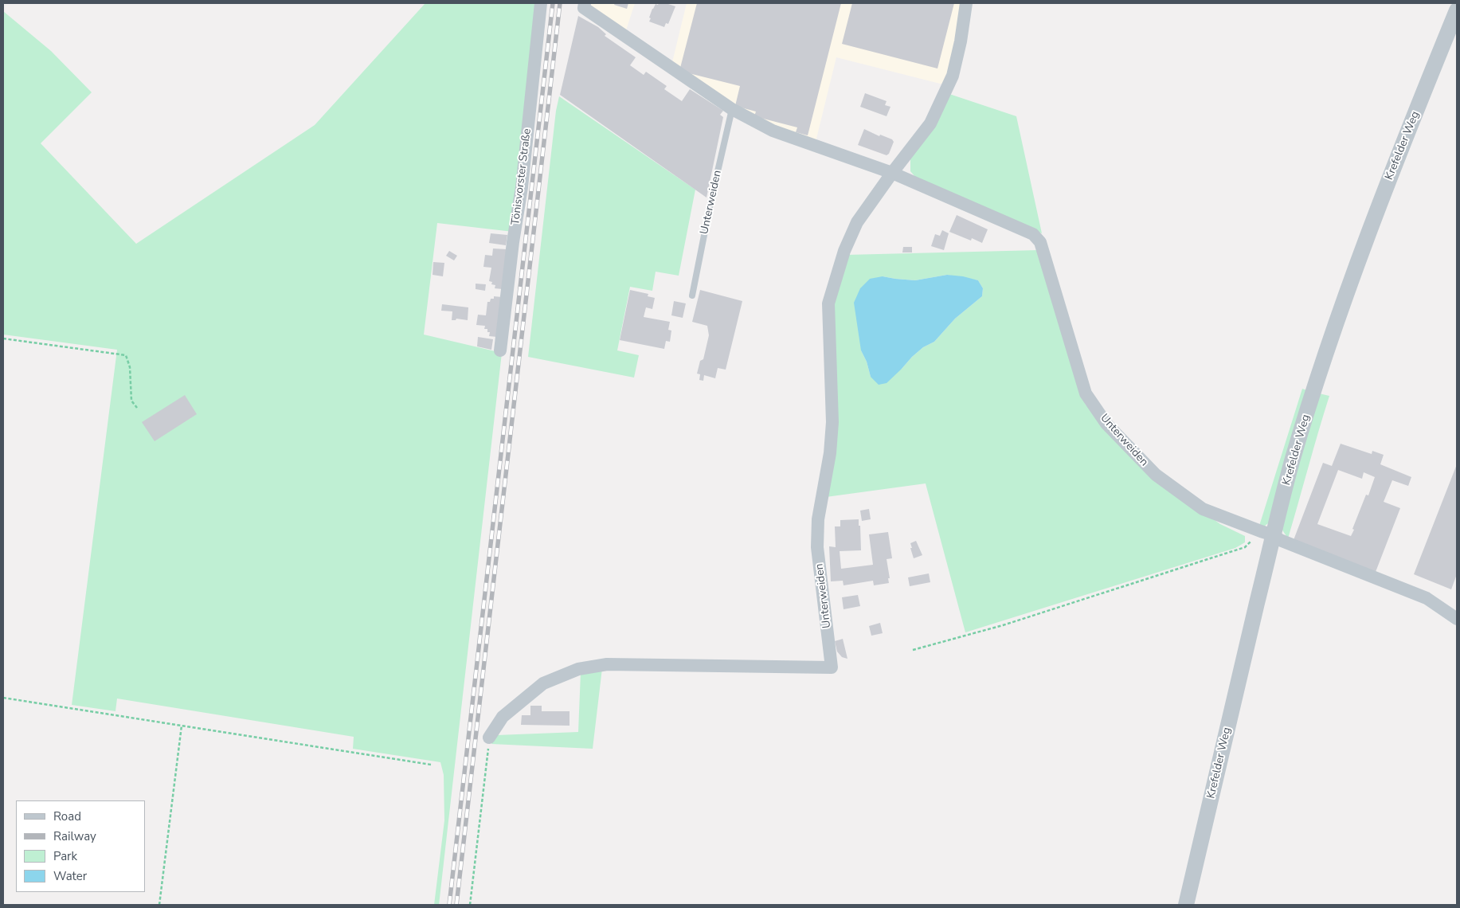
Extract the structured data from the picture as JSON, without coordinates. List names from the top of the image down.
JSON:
{
  "streets": {
    "street": ["Krefelder Weg", "Tönisvorster Straße", "Unterweiden"]
  },
  "crossings": [
    ["Krefelder Weg", "Unterweiden"]
  ],
  "legend": [
    "Road",
    "Railway",
    "Park",
    "Water"
  ]
}
